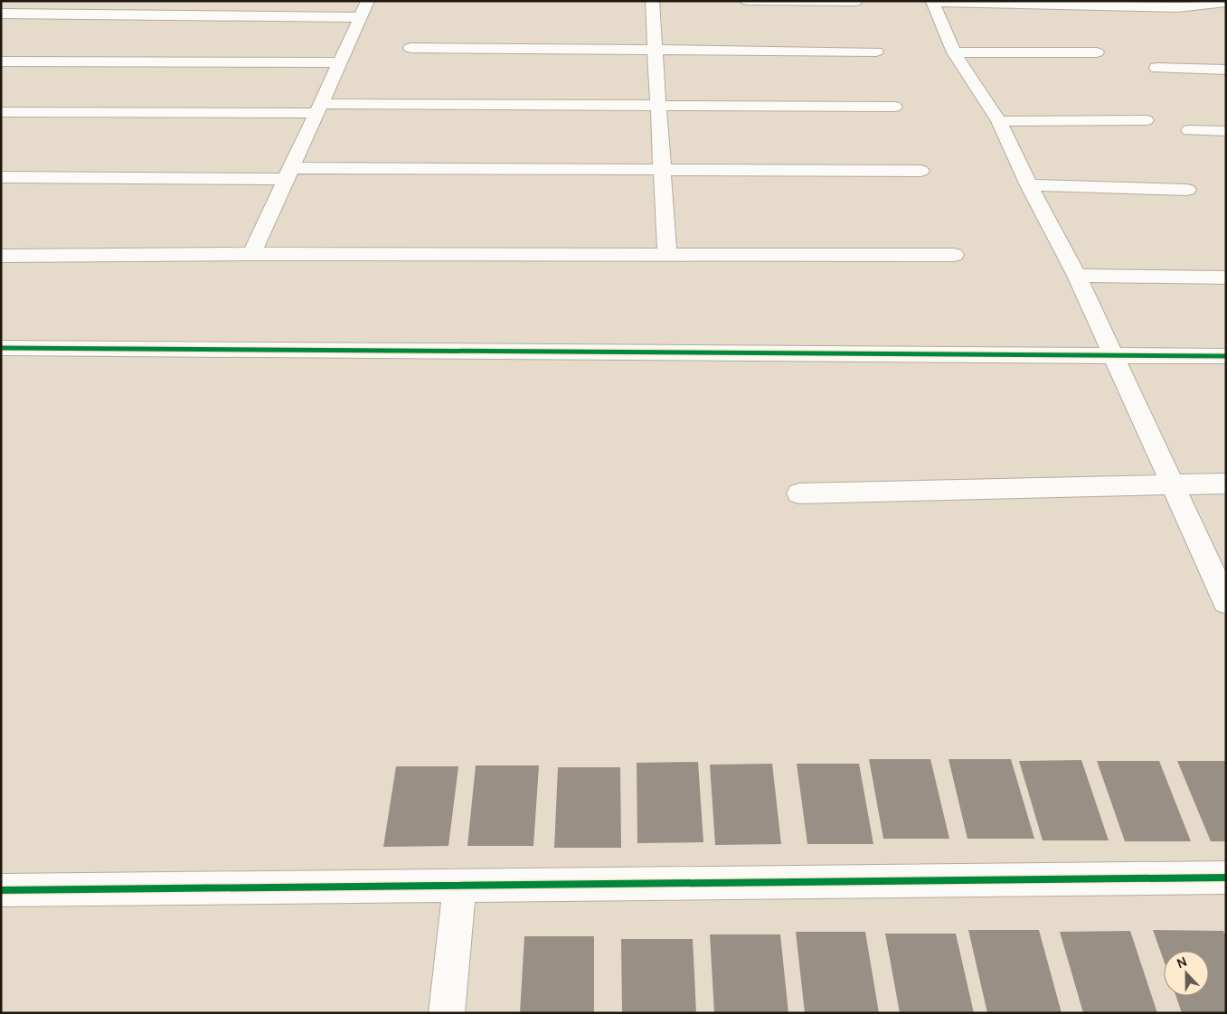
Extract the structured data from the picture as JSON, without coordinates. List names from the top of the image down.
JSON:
{
  "north": "top"
}
